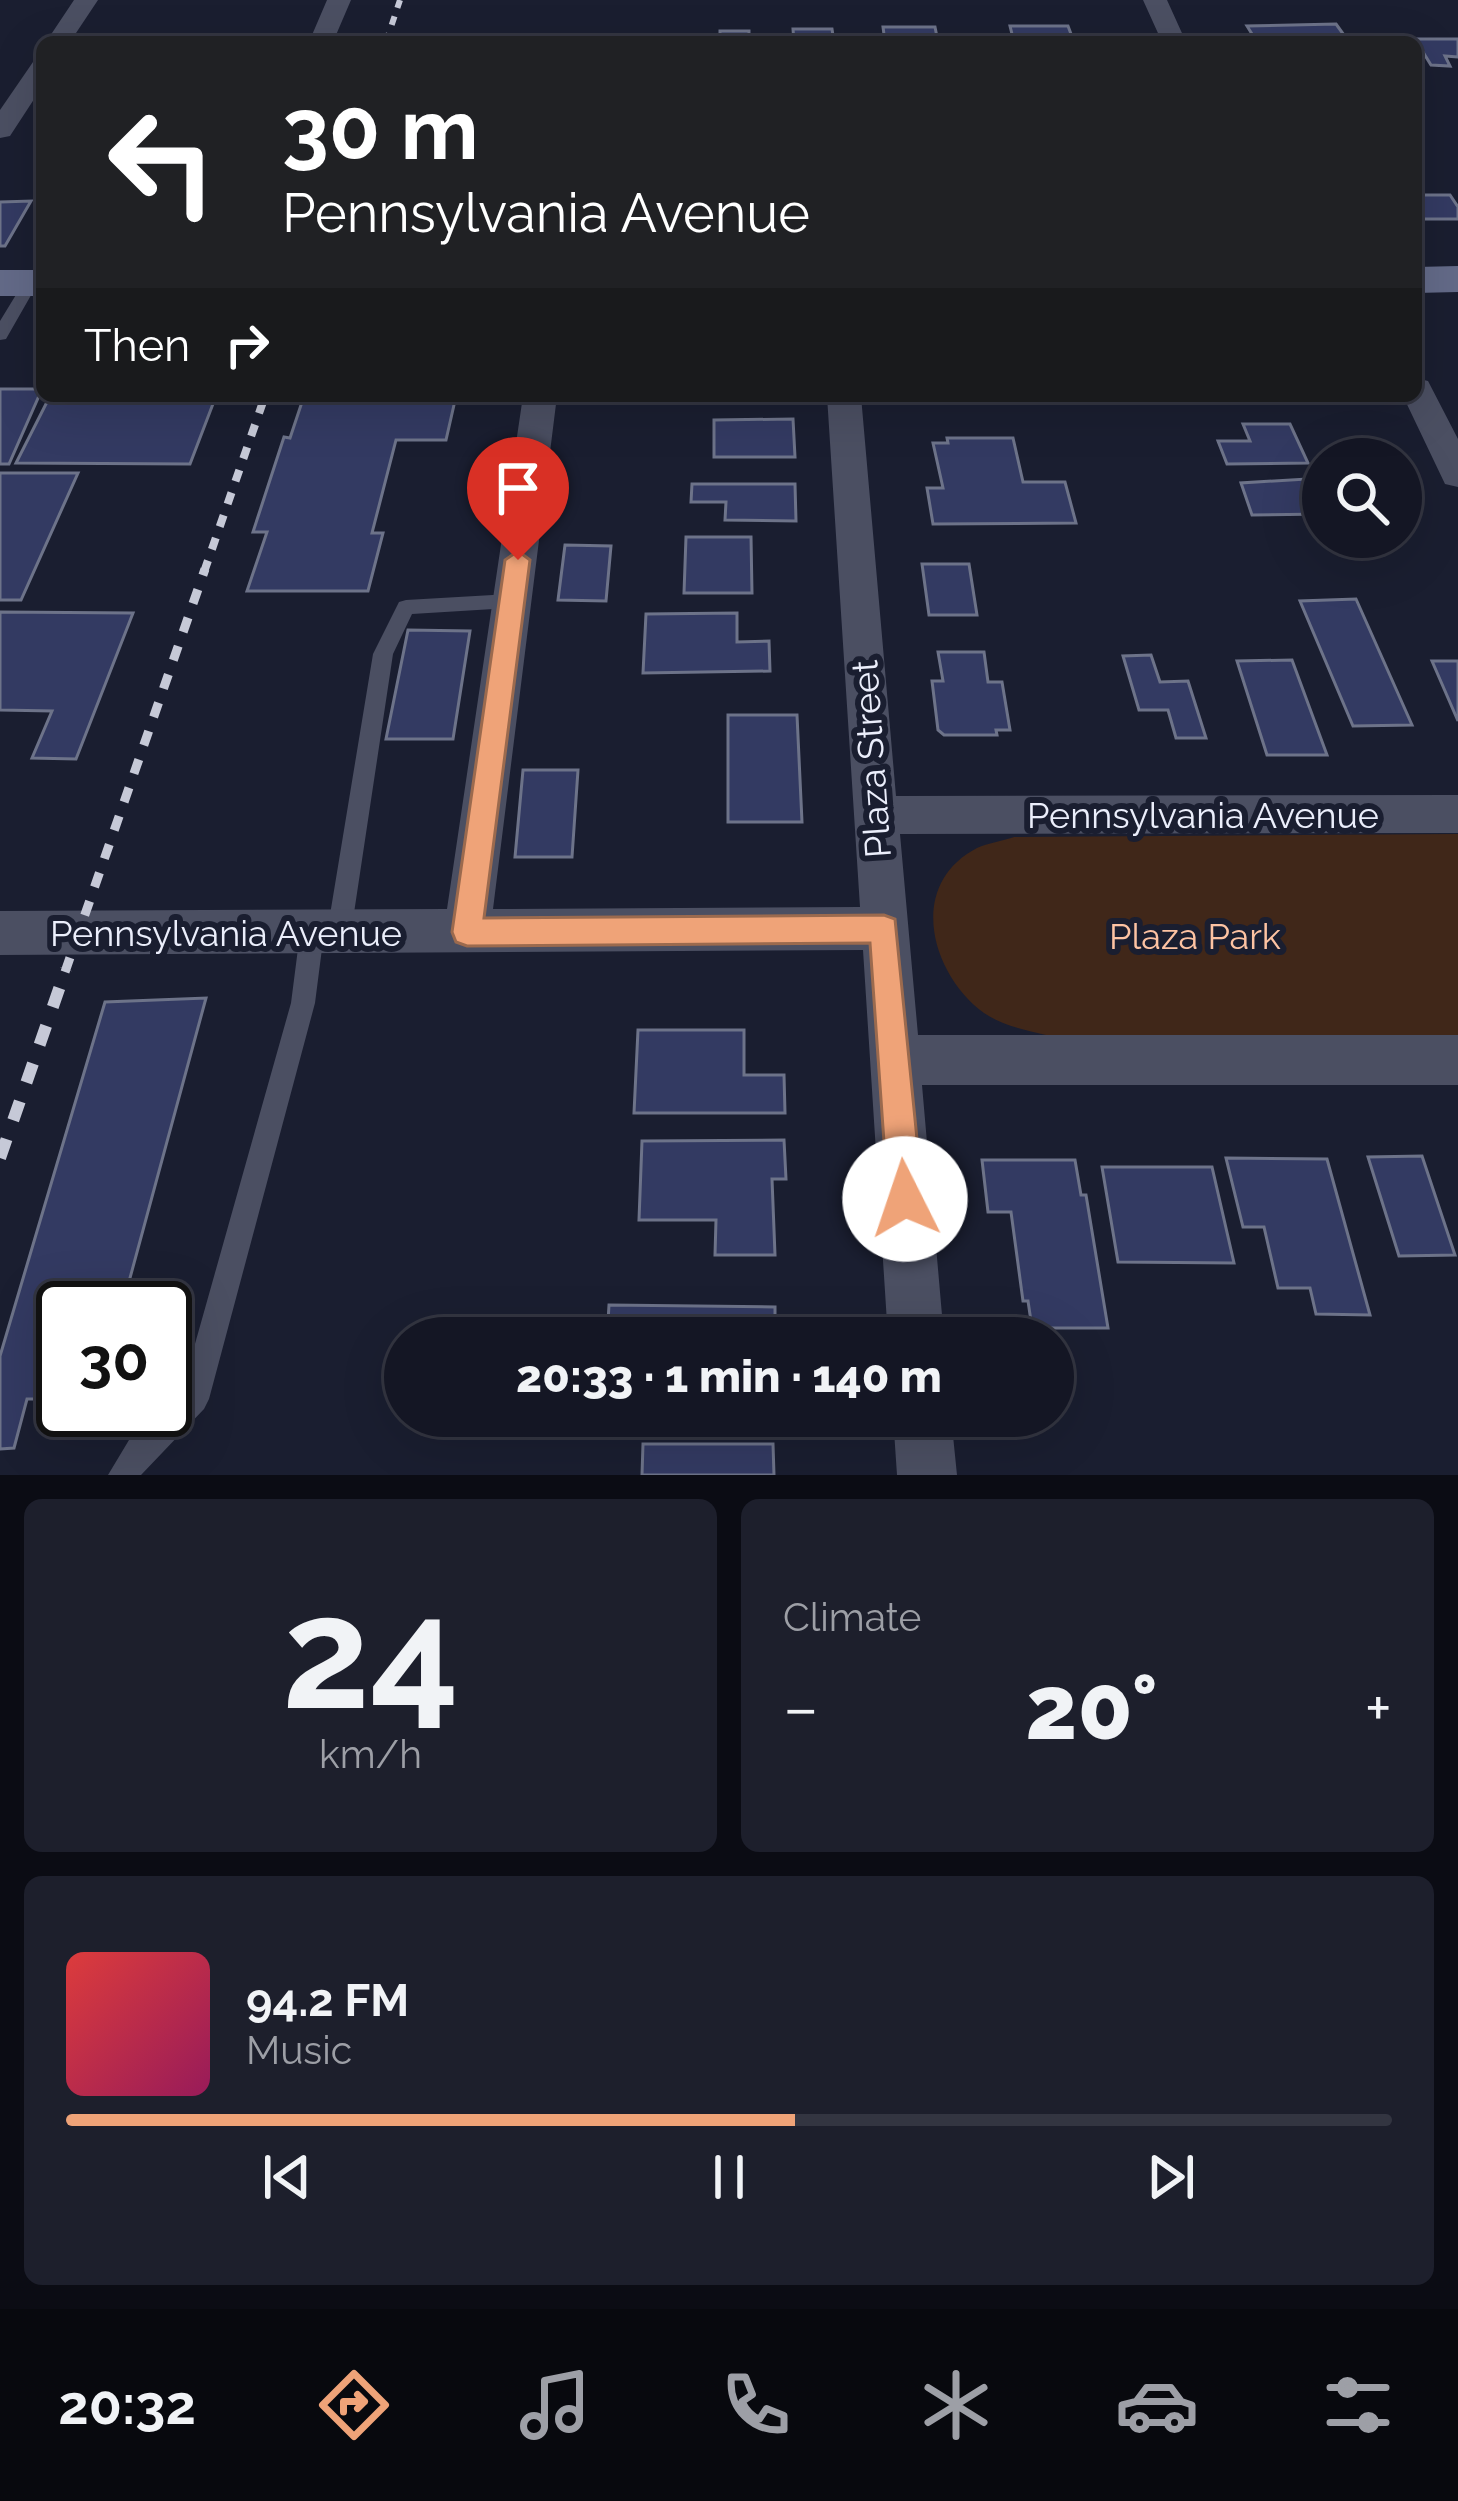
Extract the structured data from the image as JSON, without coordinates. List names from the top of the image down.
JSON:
{
  "streets": {
    "street": ["Plaza Street", "Pennsylvania Avenue"]
  },
  "crossings": [
    ["Plaza Street", "Pennsylvania Avenue"]
  ],
  "parks": ["Plaza Park"],
  "page": {
    "turn": ["30 m", "Pennsylvania Avenue"],
    "then": "Then",
    "limit": "30",
    "trip": "20:33 · 1 min · 140 m",
    "tile": [
      ["24", "km/h"],
      "Climate"
    ],
    "heat": ["−", "20°", "+"],
    "song": ["94.2 FM", "Music"],
    "tabs": "20:32"
  }
}
